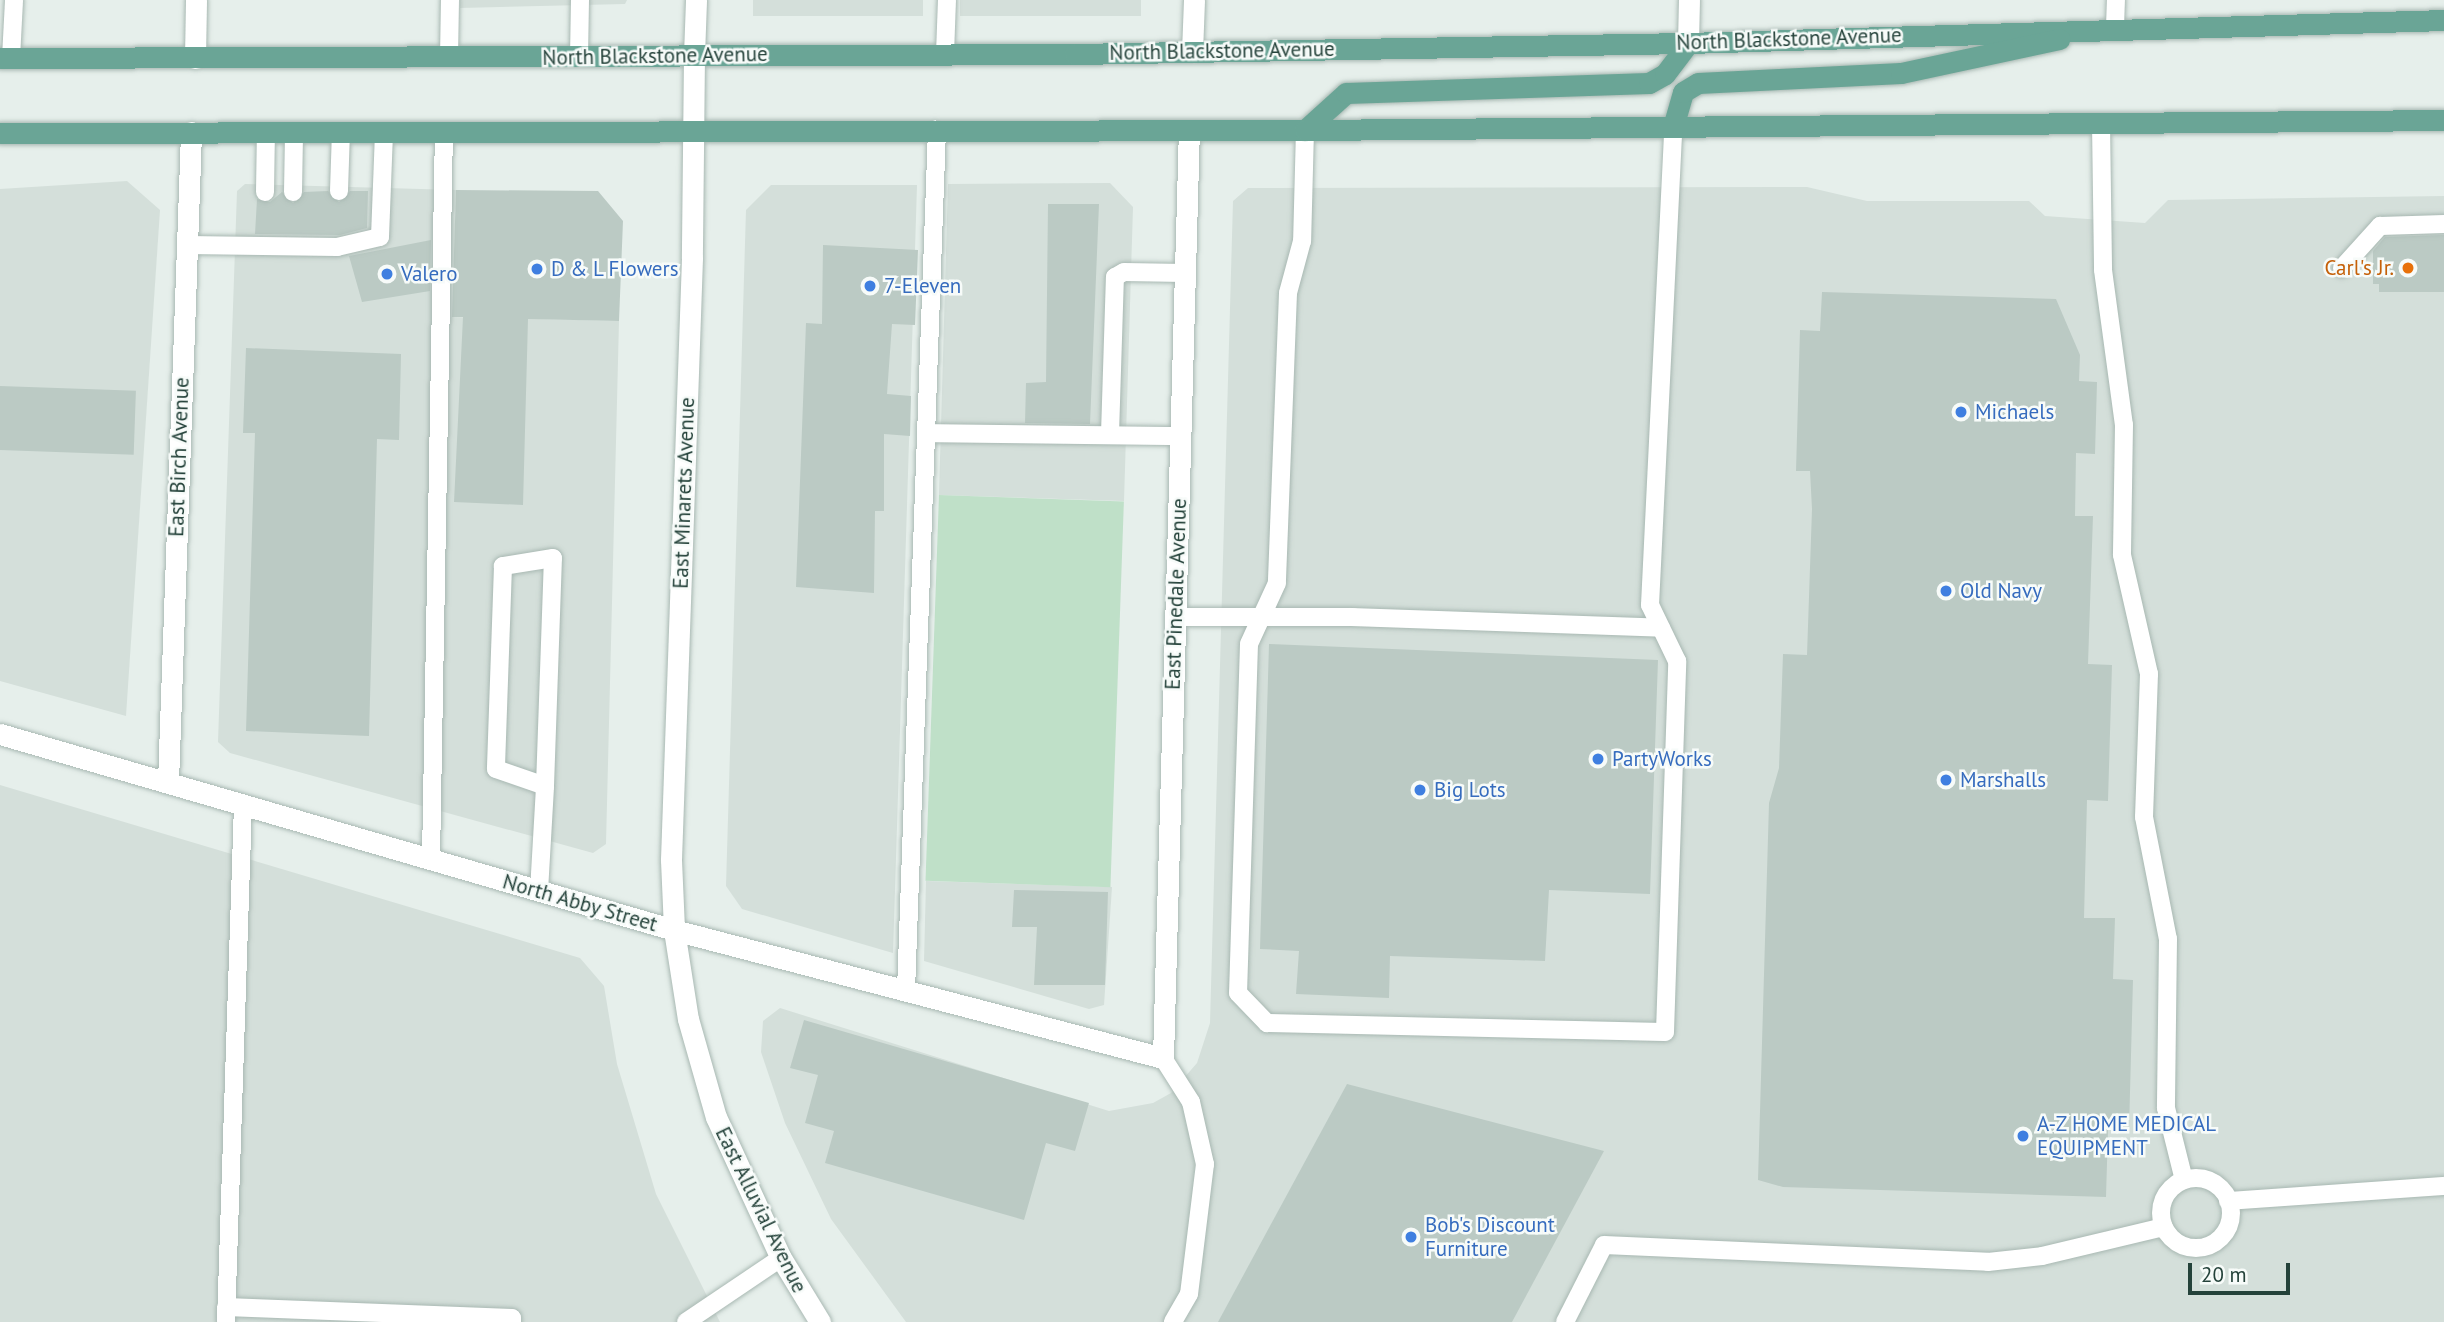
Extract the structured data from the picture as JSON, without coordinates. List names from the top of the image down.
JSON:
{
  "streets": {
    "main road": ["North Blackstone Avenue"],
    "street": [
      "East Birch Avenue",
      "East Minarets Avenue",
      "East Pinedale Avenue",
      "North Abby Street",
      "East Alluvial Avenue"
    ]
  },
  "crossings": [
    ["North Blackstone Avenue", "East Minarets Avenue"],
    ["East Birch Avenue", "North Abby Street"],
    ["East Minarets Avenue", "North Abby Street"],
    ["East Minarets Avenue", "East Alluvial Avenue"],
    ["East Pinedale Avenue", "North Abby Street"],
    ["North Abby Street", "East Alluvial Avenue"]
  ],
  "places": [
    "Carl's Jr.",
    "D & L Flowers",
    "Valero",
    "7-Eleven",
    "Michaels",
    "Old Navy",
    "PartyWorks",
    "Marshalls",
    "Big Lots",
    "A-Z HOME MEDICAL EQUIPMENT",
    "Bob's Discount Furniture"
  ],
  "scale_bar": "20 m"
}
